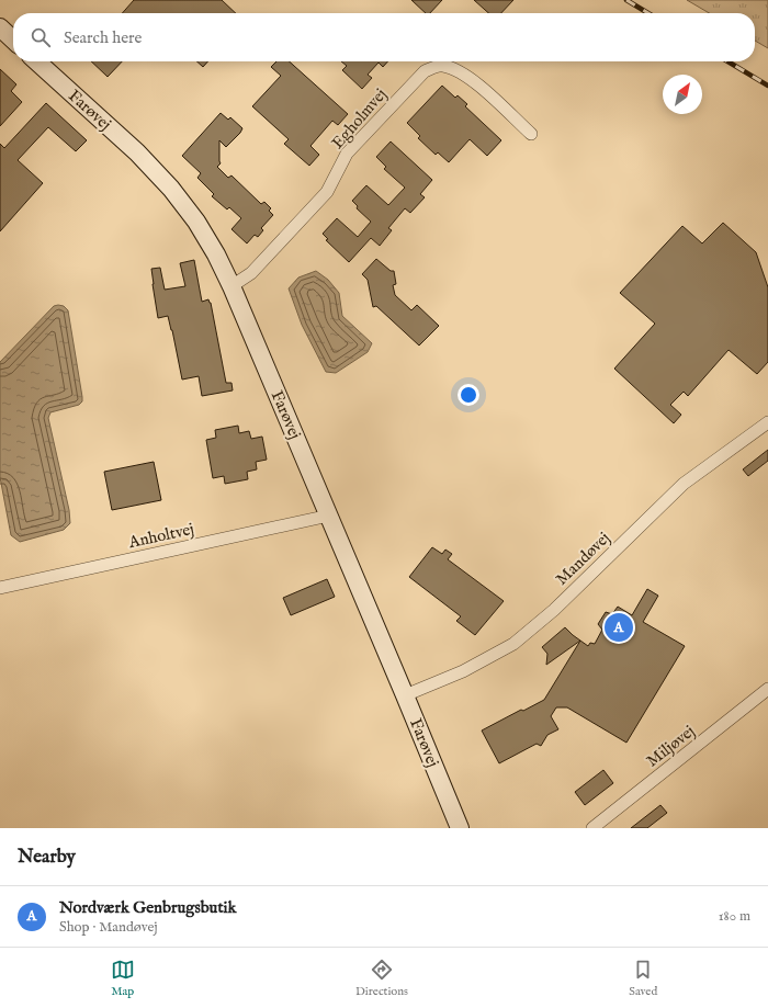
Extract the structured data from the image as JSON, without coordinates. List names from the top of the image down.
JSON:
{
  "streets": {
    "street": [
      "Farøvej",
      "Egholmvej",
      "Anholtvej",
      "Mandøvej",
      "Miljøvej"
    ]
  },
  "crossings": [
    ["Farøvej", "Egholmvej"],
    ["Farøvej", "Anholtvej"],
    ["Farøvej", "Mandøvej"]
  ],
  "north": "top right",
  "page": {
    "search": "Search here",
    "pins": "A",
    "heading": "Nearby",
    "list": [
      {
        "mark": "A",
        "name": "Nordværk Genbrugsbutik",
        "note": "Shop · Mandøvej",
        "value": "180 m"
      }
    ],
    "nav": ["Map", "Directions", "Saved"]
  }
}
